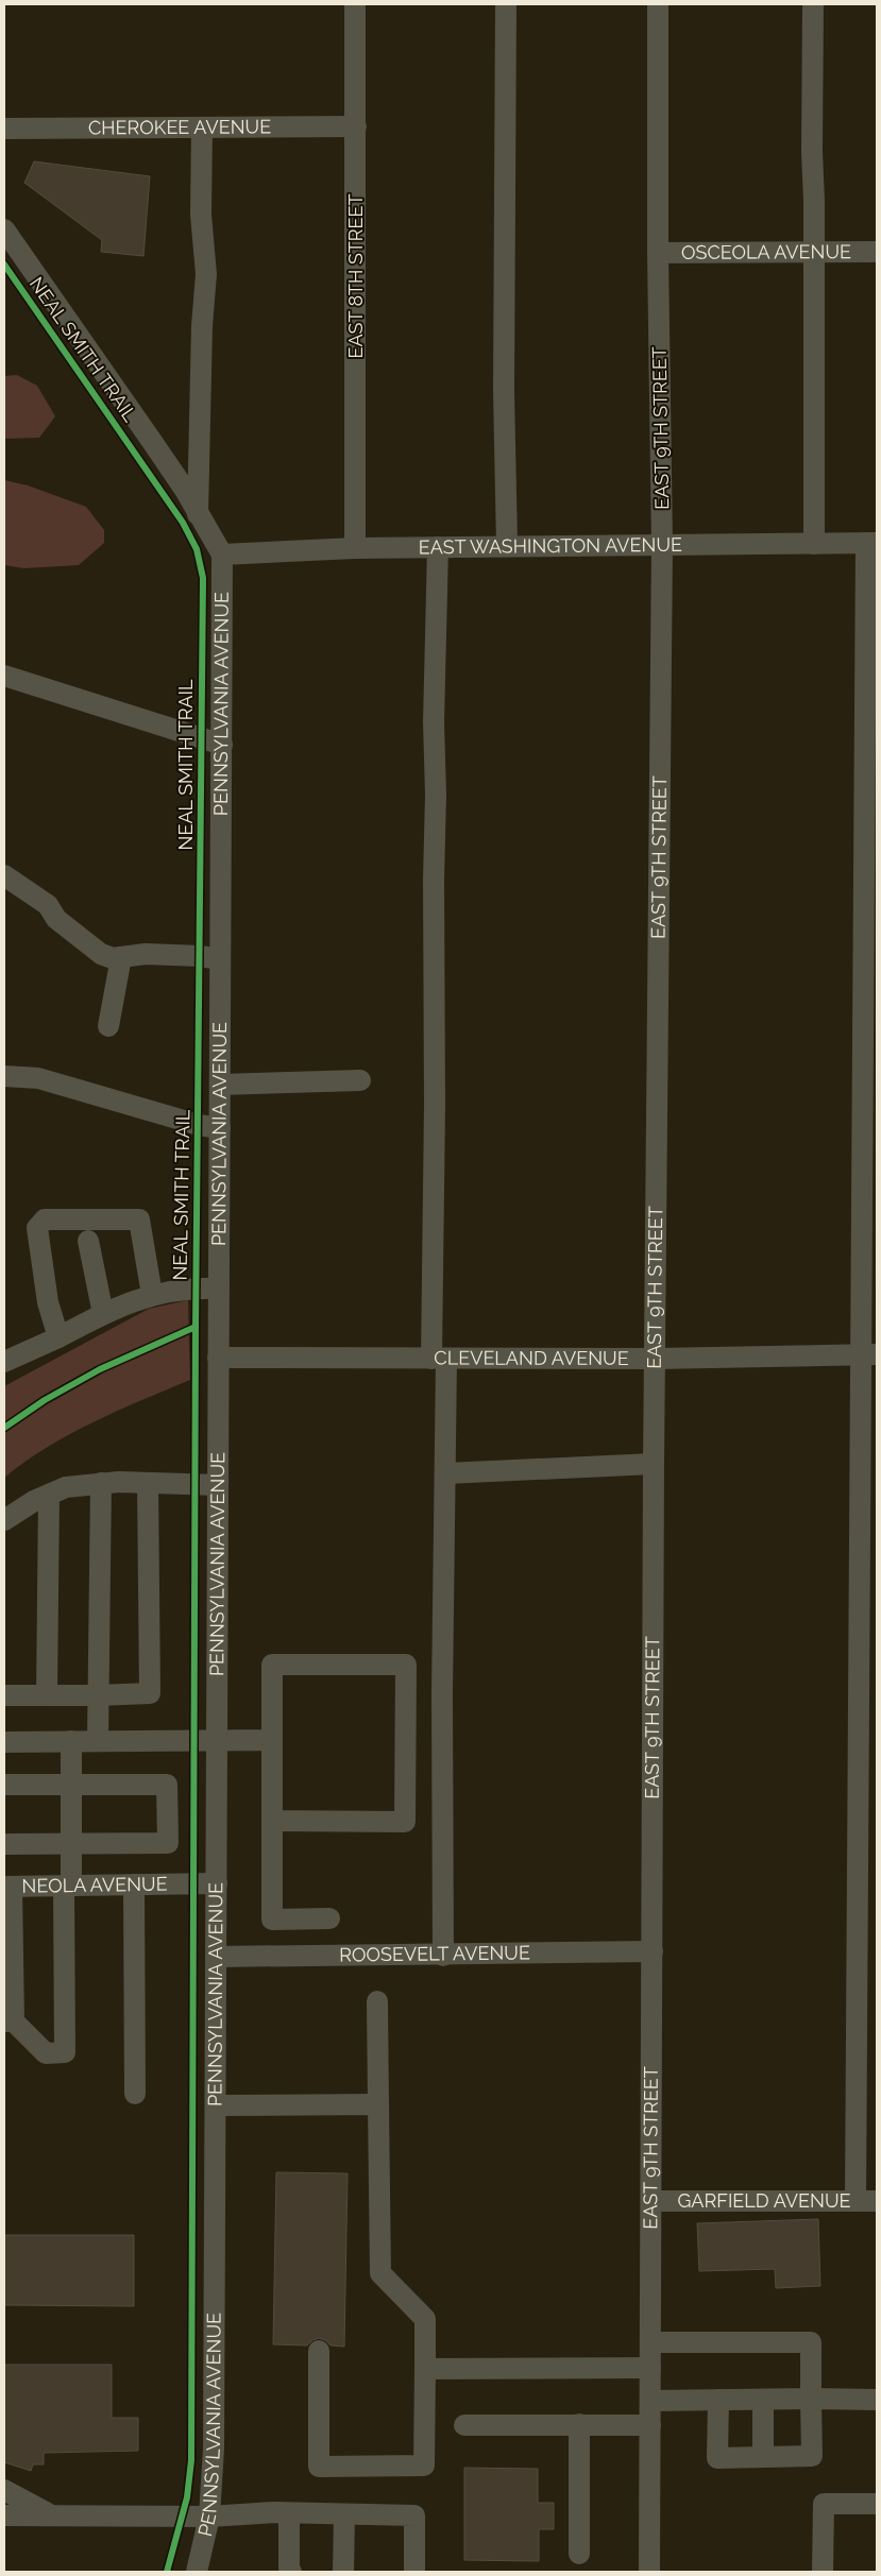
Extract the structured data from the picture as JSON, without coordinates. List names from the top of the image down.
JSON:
{
  "streets": {
    "street": [
      "CHEROKEE AVENUE",
      "OSCEOLA AVENUE",
      "EAST 8TH STREET",
      "EAST 9TH STREET",
      "EAST WASHINGTON AVENUE",
      "PENNSYLVANIA AVENUE",
      "CLEVELAND AVENUE",
      "NEOLA AVENUE",
      "ROOSEVELT AVENUE",
      "GARFIELD AVENUE"
    ],
    "cycle path": ["NEAL SMITH TRAIL"]
  },
  "crossings": [
    ["CHEROKEE AVENUE", "EAST 8TH STREET"],
    ["OSCEOLA AVENUE", "EAST 9TH STREET"],
    ["EAST 8TH STREET", "EAST WASHINGTON AVENUE"],
    ["EAST 9TH STREET", "EAST WASHINGTON AVENUE"],
    ["EAST 9TH STREET", "CLEVELAND AVENUE"],
    ["EAST 9TH STREET", "ROOSEVELT AVENUE"],
    ["EAST 9TH STREET", "GARFIELD AVENUE"],
    ["EAST WASHINGTON AVENUE", "PENNSYLVANIA AVENUE"],
    ["PENNSYLVANIA AVENUE", "CLEVELAND AVENUE"],
    ["PENNSYLVANIA AVENUE", "NEOLA AVENUE"],
    ["PENNSYLVANIA AVENUE", "ROOSEVELT AVENUE"]
  ]
}
